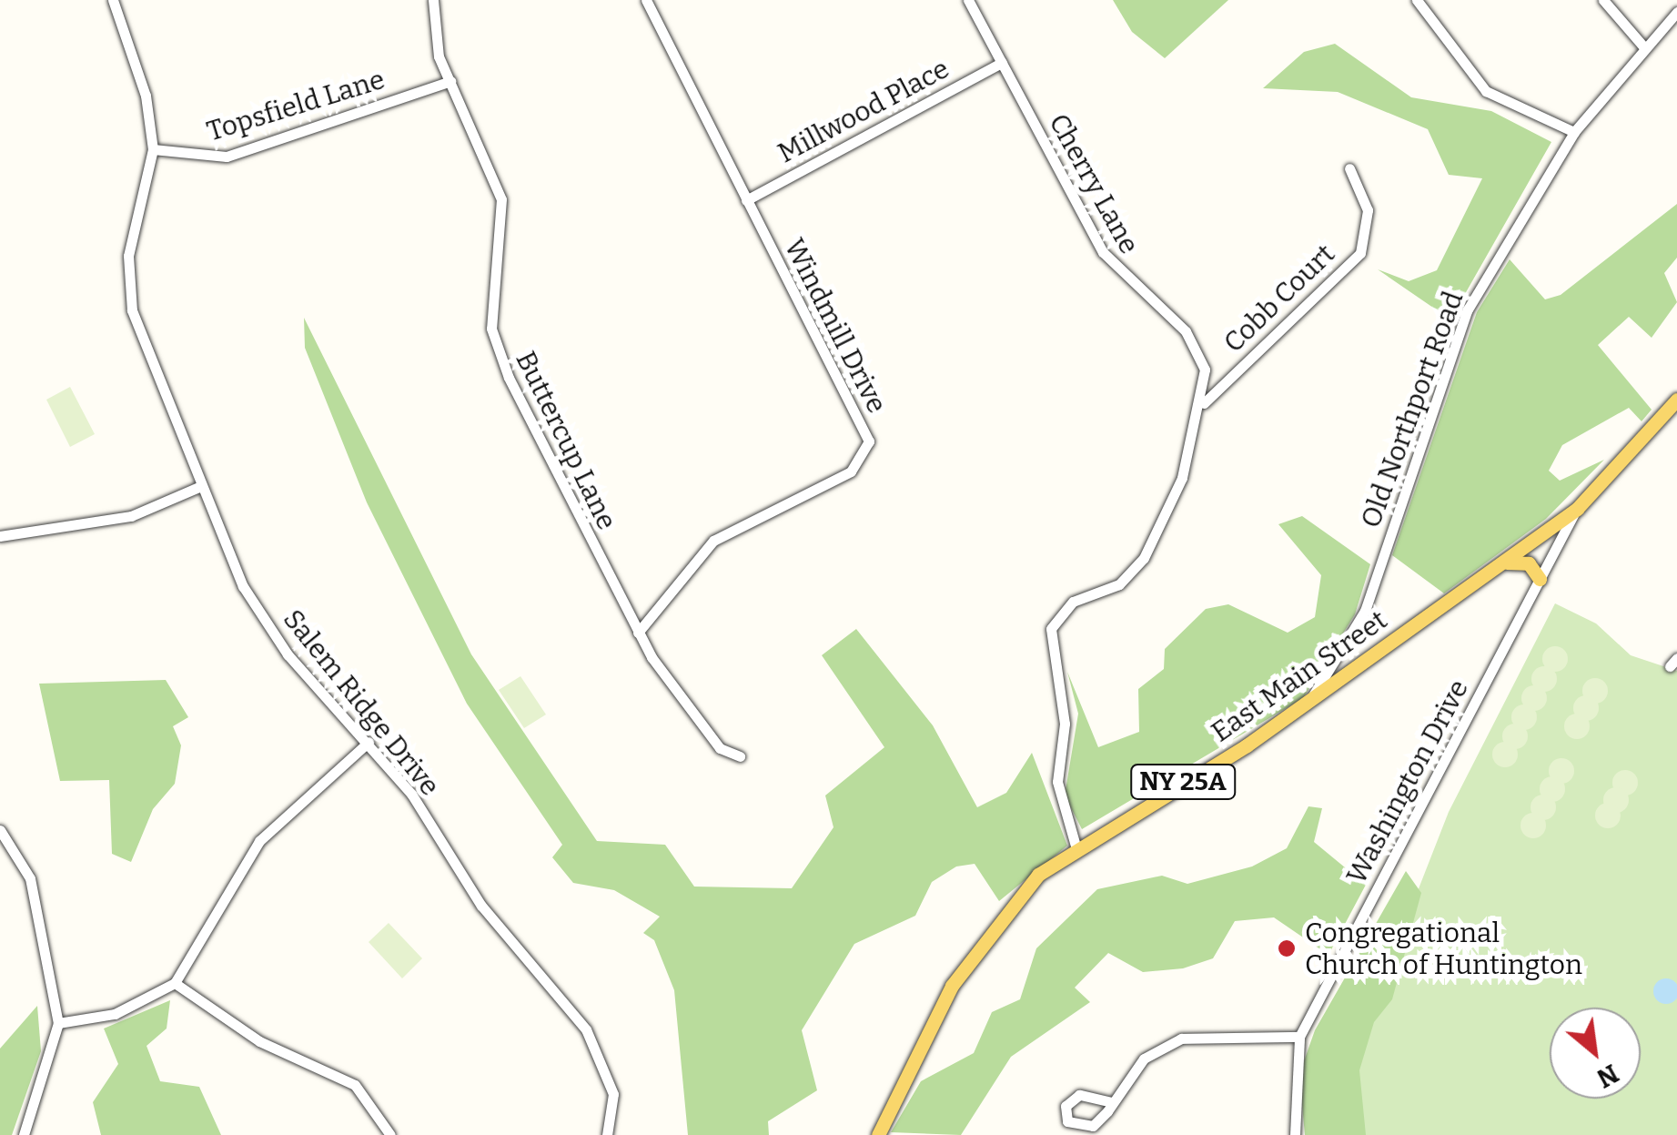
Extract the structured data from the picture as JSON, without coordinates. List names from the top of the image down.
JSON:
{
  "streets": {
    "main road": ["East Main Street", "NY 25A"],
    "street": [
      "Topsfield Lane",
      "Millwood Place",
      "Cherry Lane",
      "Cobb Court",
      "Windmill Drive",
      "Old Northport Road",
      "Buttercup Lane",
      "Salem Ridge Drive",
      "Washington Drive"
    ]
  },
  "crossings": [
    ["Topsfield Lane", "Buttercup Lane"],
    ["Topsfield Lane", "Salem Ridge Drive"],
    ["Millwood Place", "Cherry Lane"],
    ["Millwood Place", "Windmill Drive"],
    ["Cherry Lane", "Cobb Court"],
    ["Cherry Lane", "East Main Street"],
    ["Windmill Drive", "Buttercup Lane"],
    ["Old Northport Road", "East Main Street"],
    ["East Main Street", "Washington Drive"]
  ],
  "places": ["Congregational Church of Huntington"],
  "north": "bottom right"
}
